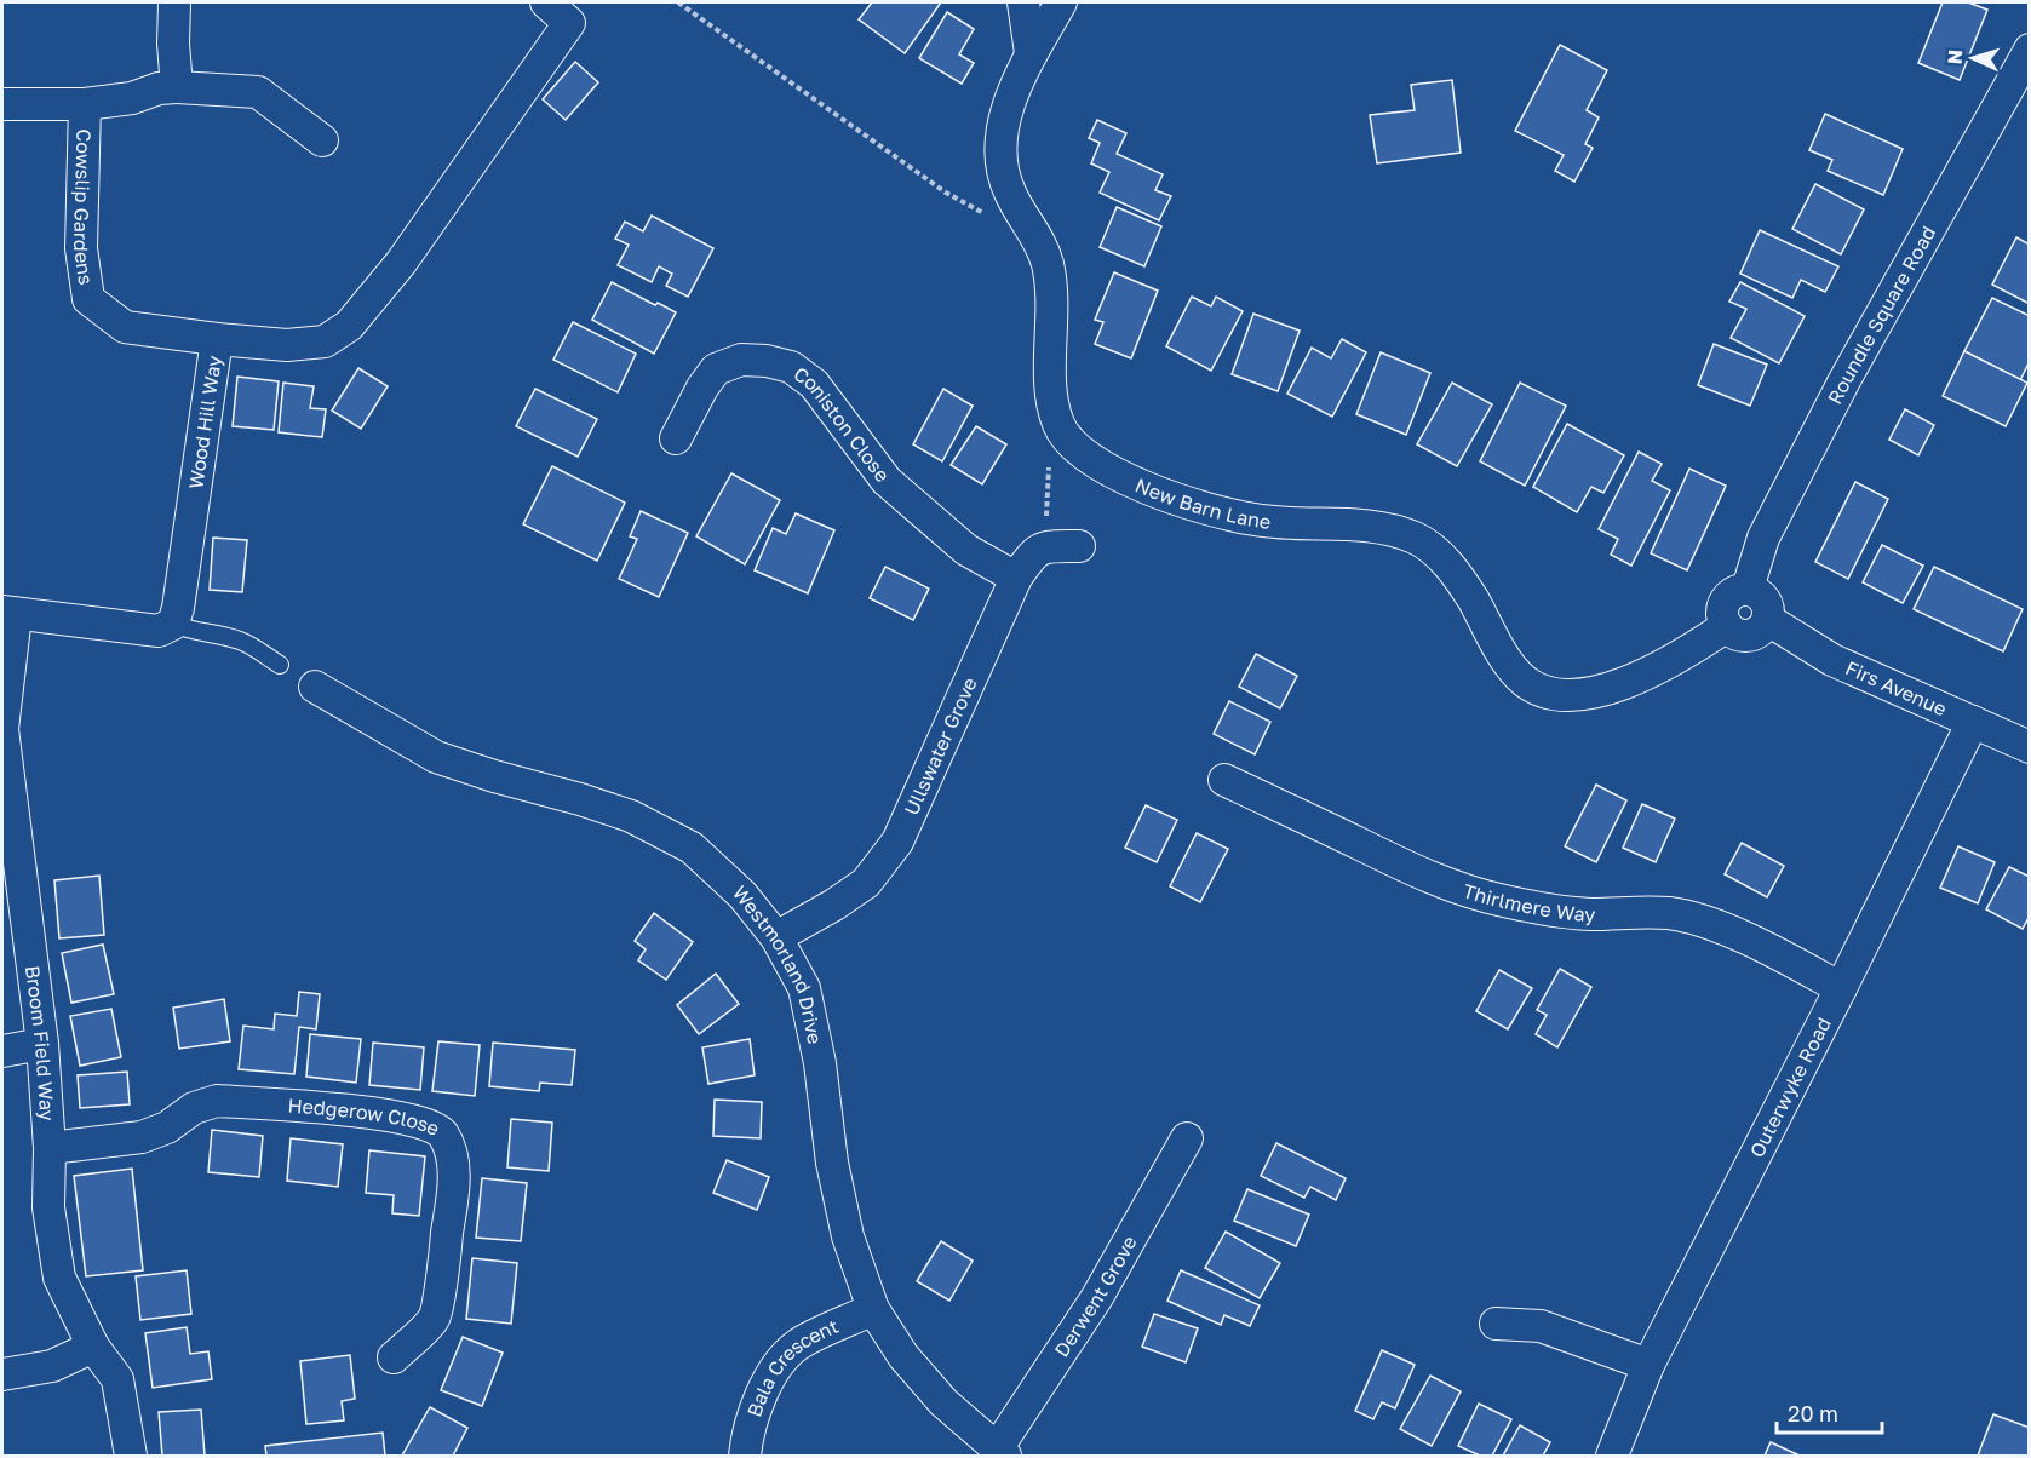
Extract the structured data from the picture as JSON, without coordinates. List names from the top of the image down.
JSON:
{
  "streets": {
    "street": [
      "Cowslip Gardens",
      "Roundle Square Road",
      "Wood Hill Way",
      "Coniston Close",
      "New Barn Lane",
      "Firs Avenue",
      "Ullswater Grove",
      "Thirlmere Way",
      "Westmorland Drive",
      "Broom Field Way",
      "Outerwyke Road",
      "Hedgerow Close",
      "Derwent Grove",
      "Bala Crescent"
    ]
  },
  "crossings": [
    ["Cowslip Gardens", "Wood Hill Way"],
    ["Roundle Square Road", "New Barn Lane"],
    ["Roundle Square Road", "Firs Avenue"],
    ["Coniston Close", "Ullswater Grove"],
    ["New Barn Lane", "Firs Avenue"],
    ["Firs Avenue", "Outerwyke Road"],
    ["Ullswater Grove", "Westmorland Drive"],
    ["Thirlmere Way", "Outerwyke Road"],
    ["Westmorland Drive", "Derwent Grove"],
    ["Westmorland Drive", "Bala Crescent"],
    ["Broom Field Way", "Hedgerow Close"]
  ],
  "scale_bar": "20 m",
  "north": "left"
}
